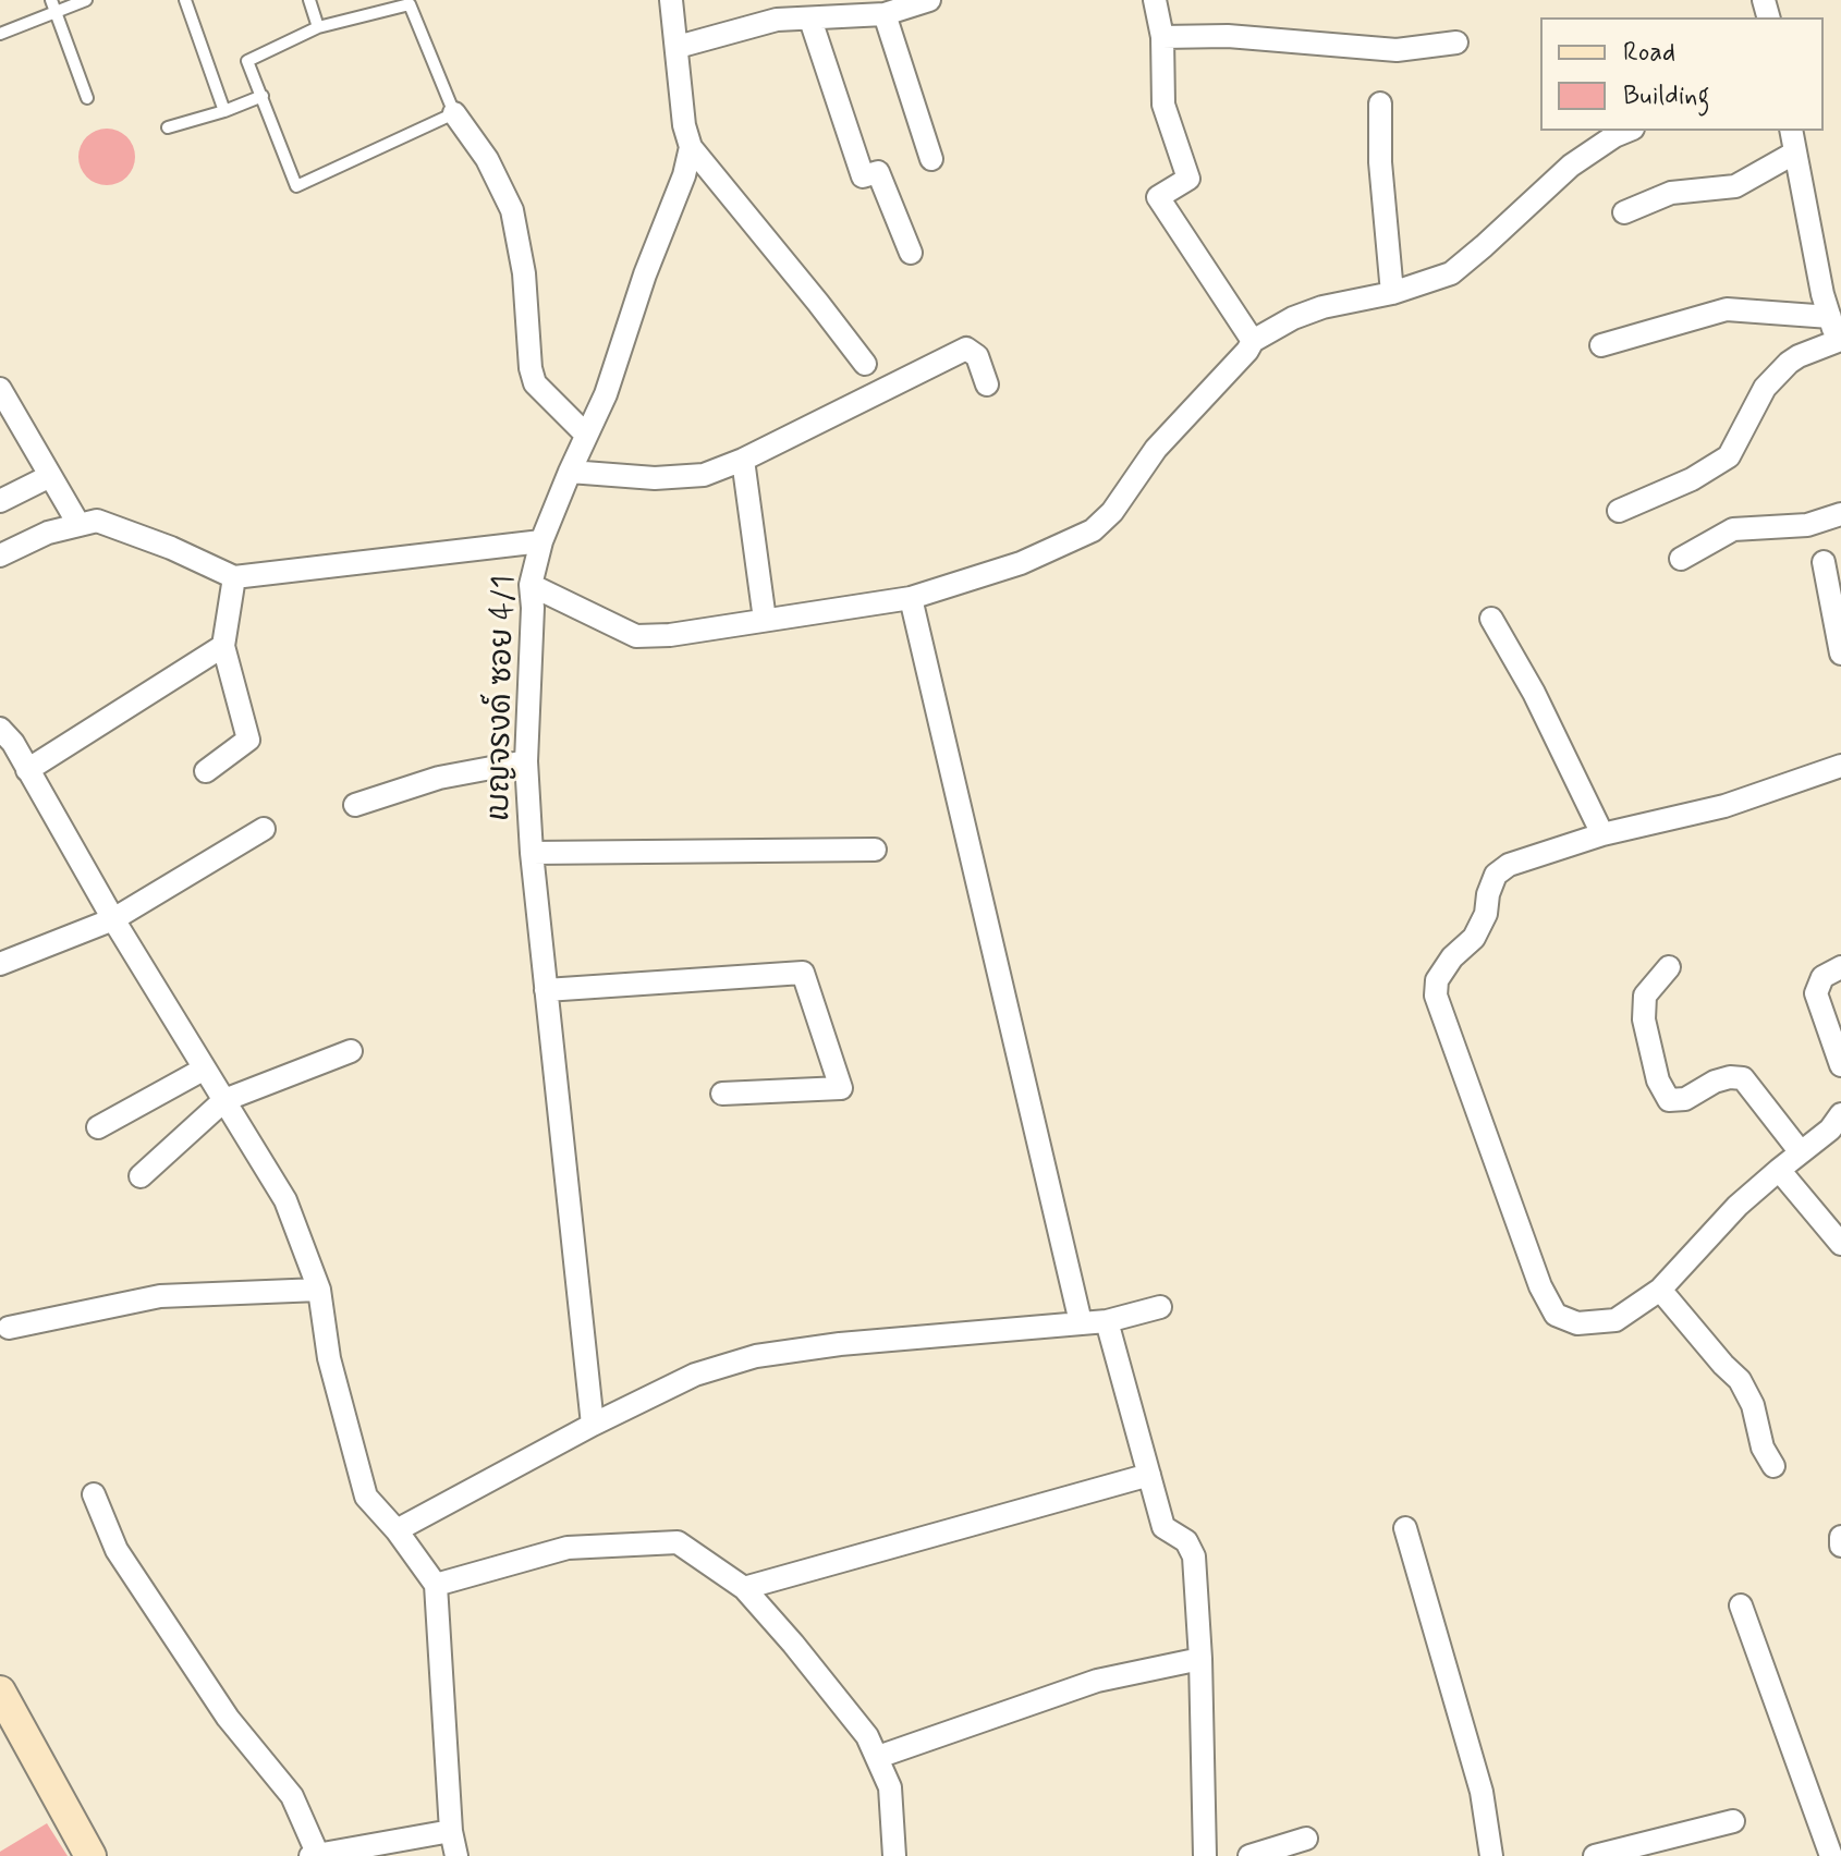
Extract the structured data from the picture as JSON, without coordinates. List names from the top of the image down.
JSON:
{
  "streets": {
    "street": ["เบญจรงด์ ซอย 4/1"]
  },
  "legend": ["Road", "Building"]
}
